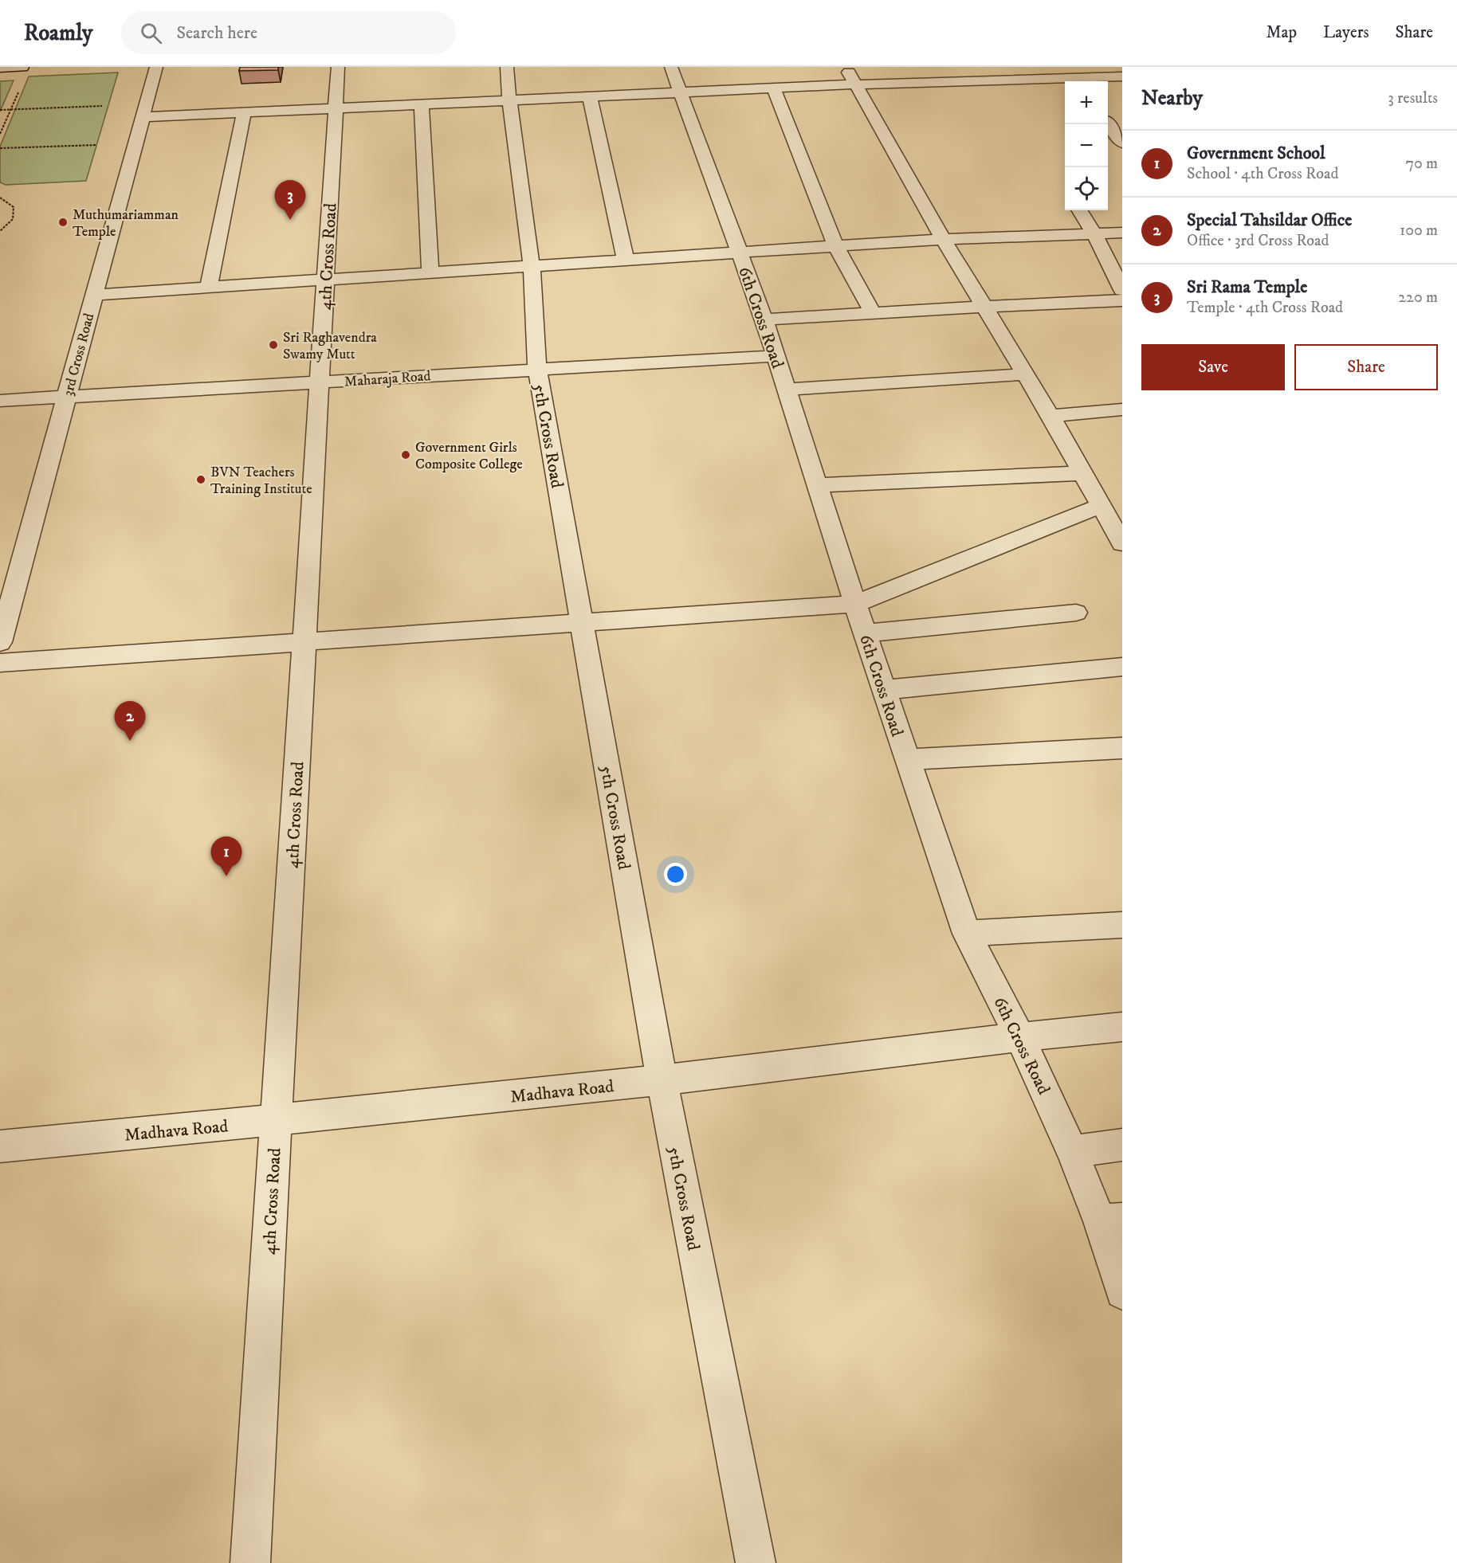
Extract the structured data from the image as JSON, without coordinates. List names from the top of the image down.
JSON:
{
  "streets": {
    "street": [
      "4th Cross Road",
      "6th Cross Road",
      "3rd Cross Road",
      "Maharaja Road",
      "5th Cross Road",
      "Madhava Road"
    ]
  },
  "crossings": [
    ["4th Cross Road", "Maharaja Road"],
    ["4th Cross Road", "Madhava Road"],
    ["6th Cross Road", "Maharaja Road"],
    ["6th Cross Road", "Madhava Road"],
    ["3rd Cross Road", "Maharaja Road"],
    ["Maharaja Road", "5th Cross Road"],
    ["5th Cross Road", "Madhava Road"]
  ],
  "places": [
    "Muthumariamman Temple",
    "Sri Raghavendra Swamy Mutt",
    "Government Girls Composite College",
    "BVN Teachers Training Institute"
  ],
  "page": {
    "header": "Roamly",
    "search": "Search here",
    "nav": ["Map", "Layers", "Share"],
    "heading": ["Nearby", "3 results"],
    "map_buttons": ["+", "−"],
    "list": [
      {
        "mark": "1",
        "name": "Government School",
        "note": "School · 4th Cross Road",
        "value": "70 m"
      },
      {
        "mark": "2",
        "name": "Special Tahsildar Office",
        "note": "Office · 3rd Cross Road",
        "value": "100 m"
      },
      {
        "mark": "3",
        "name": "Sri Rama Temple",
        "note": "Temple · 4th Cross Road",
        "value": "220 m"
      }
    ],
    "pins": ["3", "2", "1"],
    "buttons": ["Save", "Share"]
  }
}
